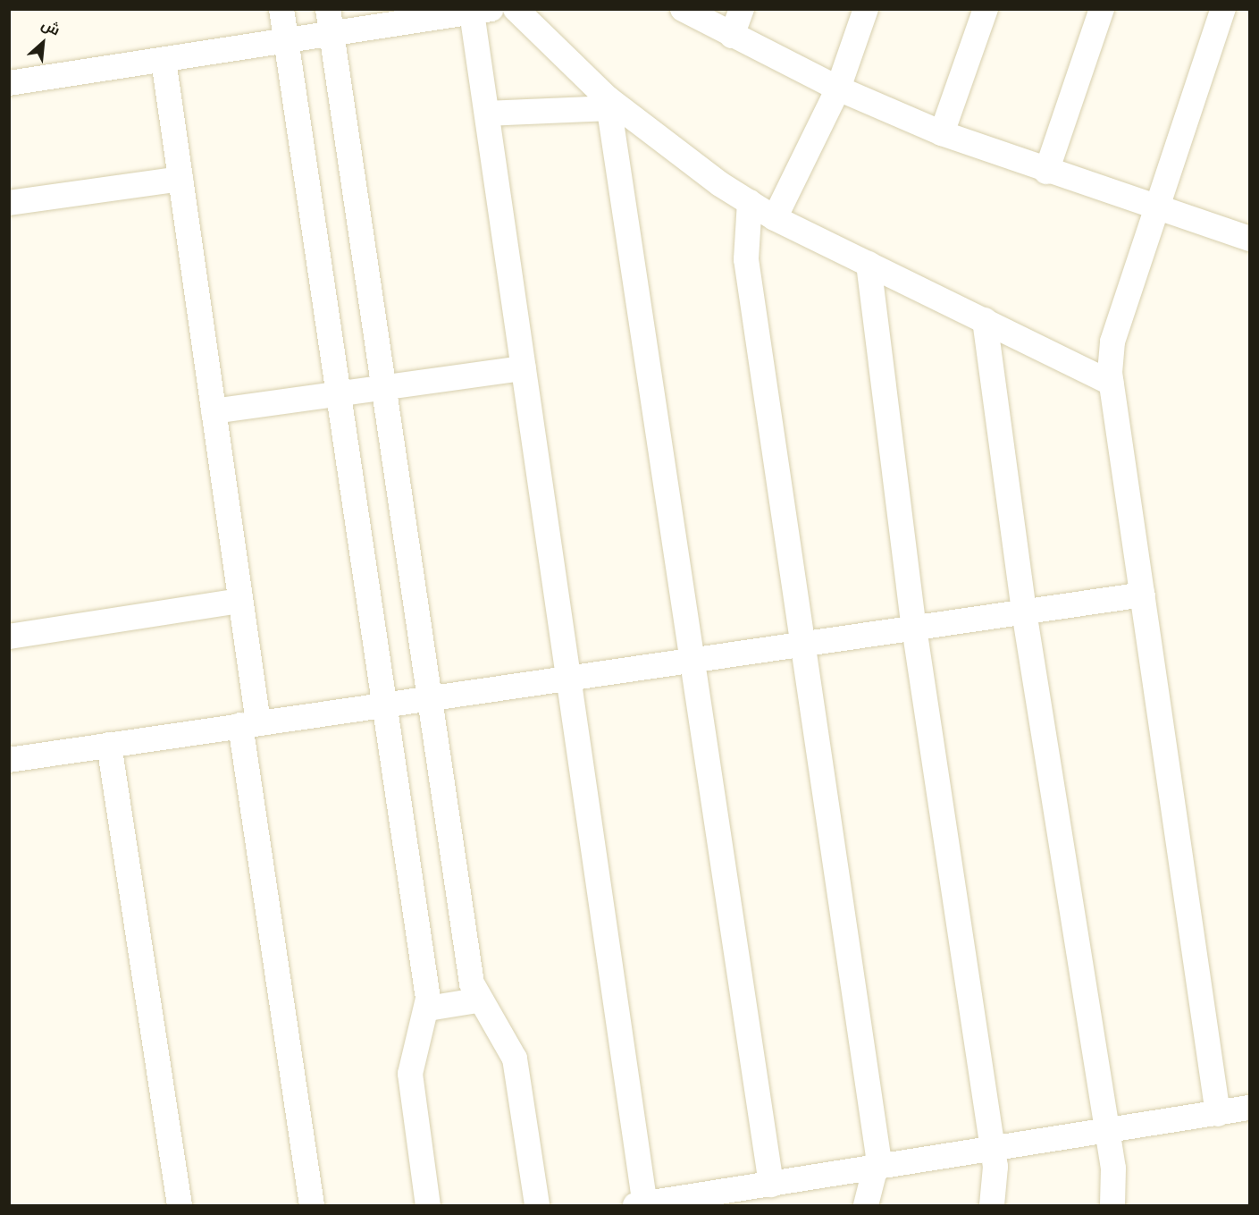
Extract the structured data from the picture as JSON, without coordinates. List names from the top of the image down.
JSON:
{
  "north": "top right"
}
